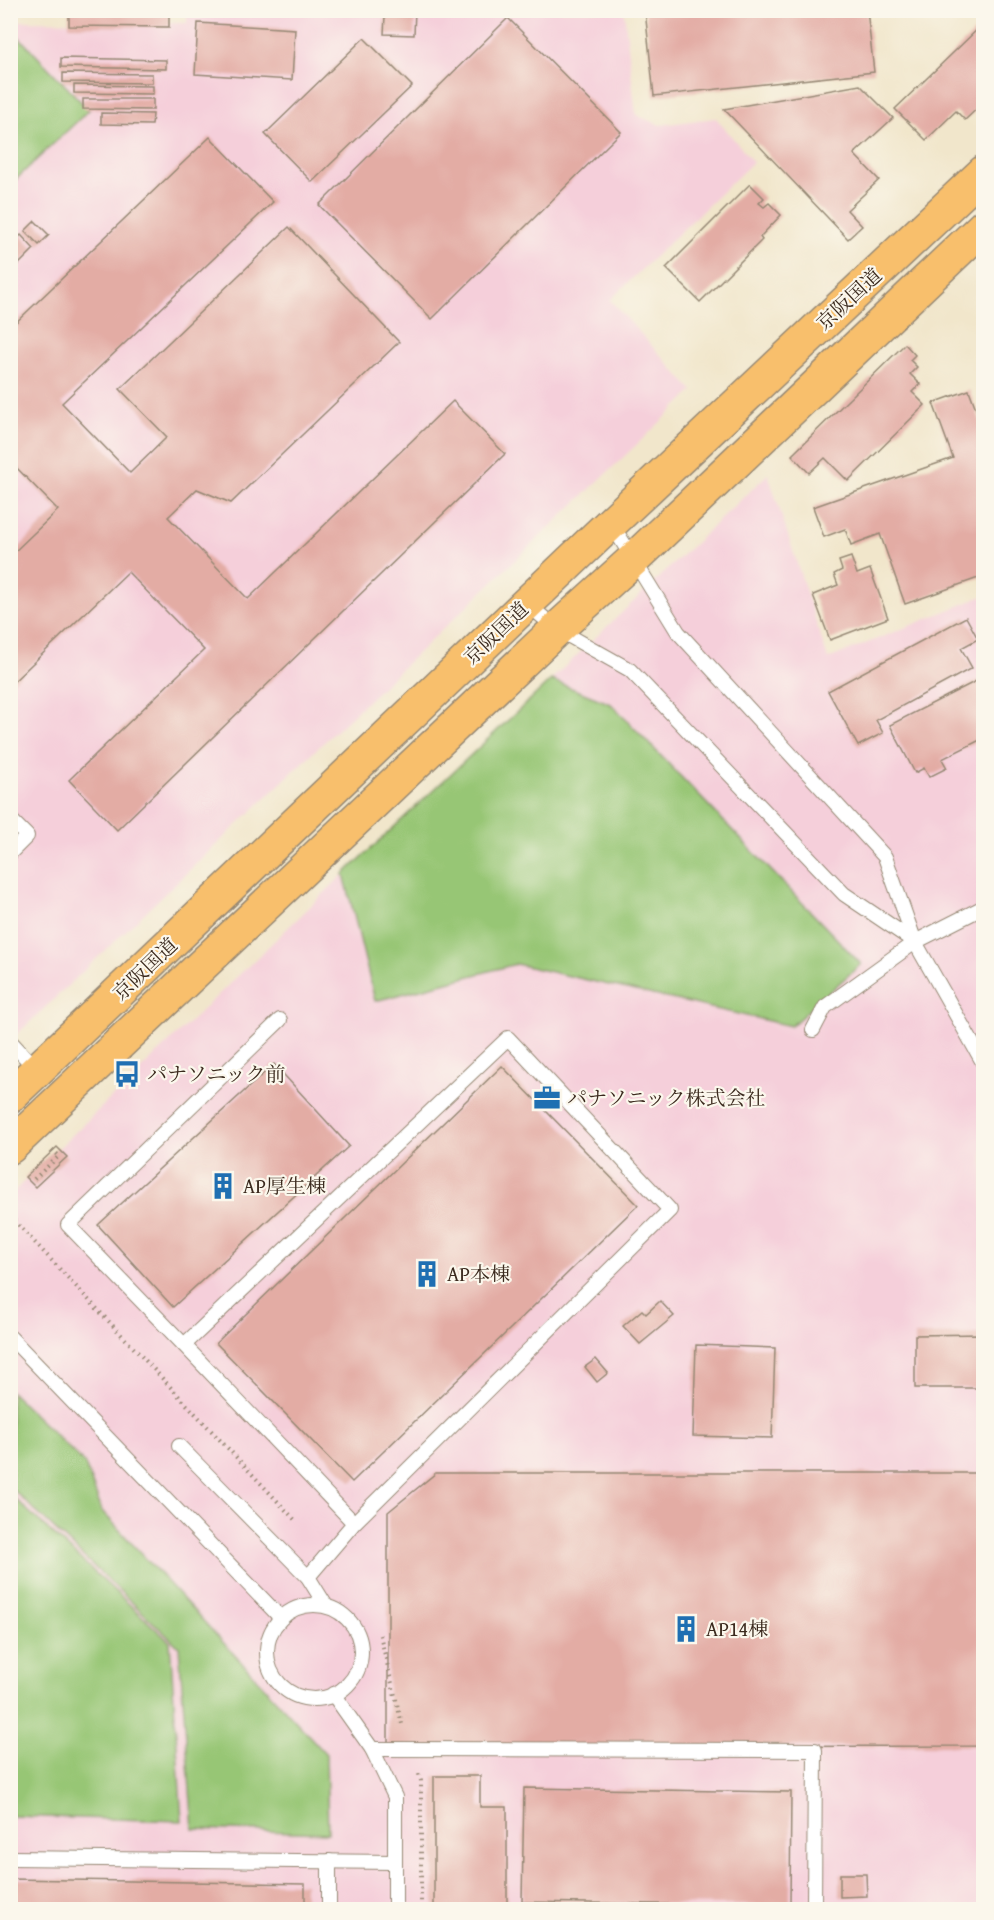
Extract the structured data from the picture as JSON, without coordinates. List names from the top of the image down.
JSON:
{
  "streets": {
    "highway": ["京阪国道"]
  },
  "places": {
    "bus stop": ["パナソニック前"],
    "office": ["パナソニック株式会社"],
    "building": ["AP厚生棟", "AP本棟", "AP14棟"]
  }
}
